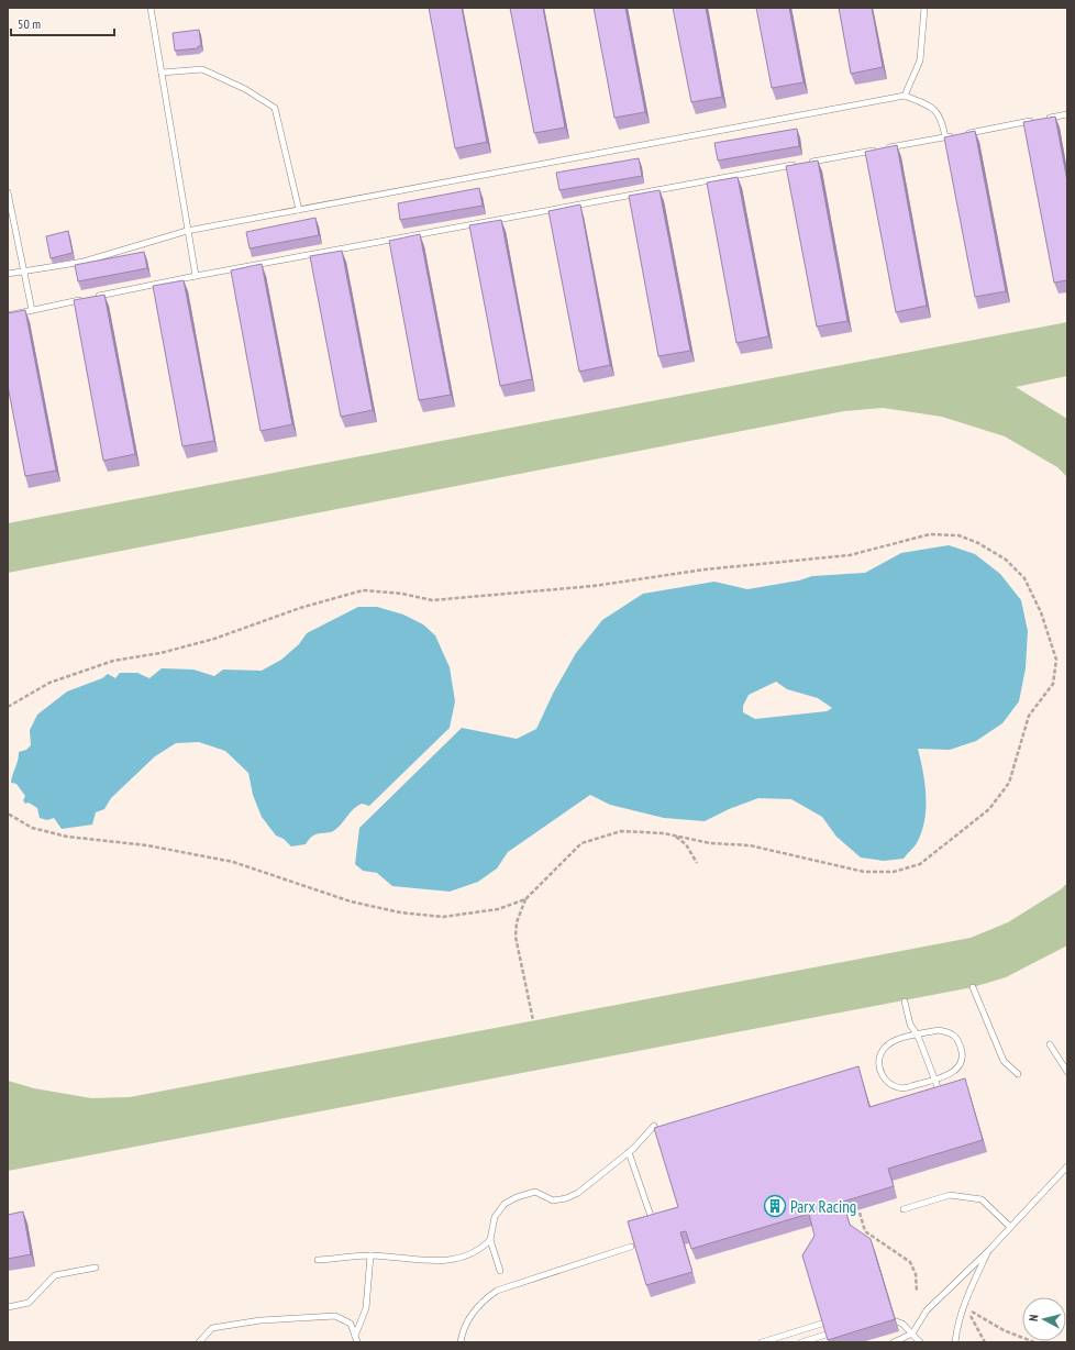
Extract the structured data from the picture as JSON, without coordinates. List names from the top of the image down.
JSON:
{
  "places": {
    "building": ["Parx Racing"]
  },
  "scale_bar": "50 m",
  "north": "left"
}
